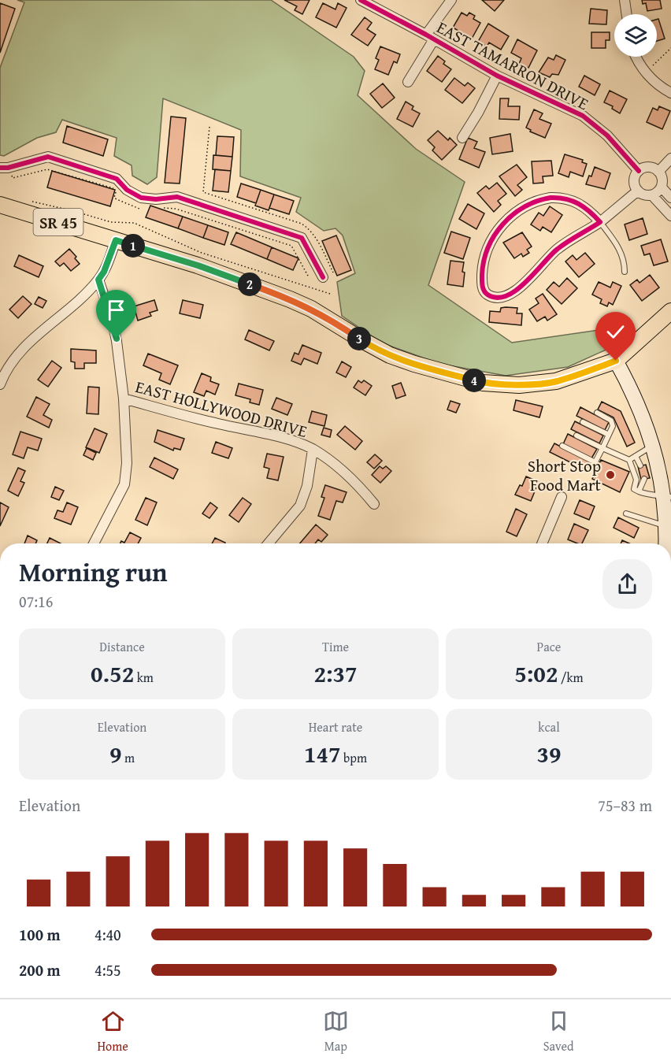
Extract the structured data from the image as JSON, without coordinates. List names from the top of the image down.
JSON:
{
  "streets": {
    "main road": ["SR 45"],
    "street": ["EAST TAMARRON DRIVE", "EAST HOLLYWOOD DRIVE"]
  },
  "places": ["Short Stop Food Mart"],
  "page": {
    "pins": [
      "1",
      "2",
      "3",
      "4"
    ],
    "heading": ["Morning run", "07:16"],
    "stats": [
      ["Distance", "0.52 km"],
      ["Time", "2:37"],
      ["Pace", "5:02 /km"],
      ["Elevation", "9 m"],
      ["Heart rate", "147 bpm"],
      ["kcal", "39"]
    ],
    "chart": ["Elevation", "75–83 m"],
    "list": [
      {
        "name": "100 m",
        "note": "4:40"
      },
      {
        "name": "200 m",
        "note": "4:55"
      }
    ],
    "tabs": ["Home", "Map", "Saved"]
  }
}
